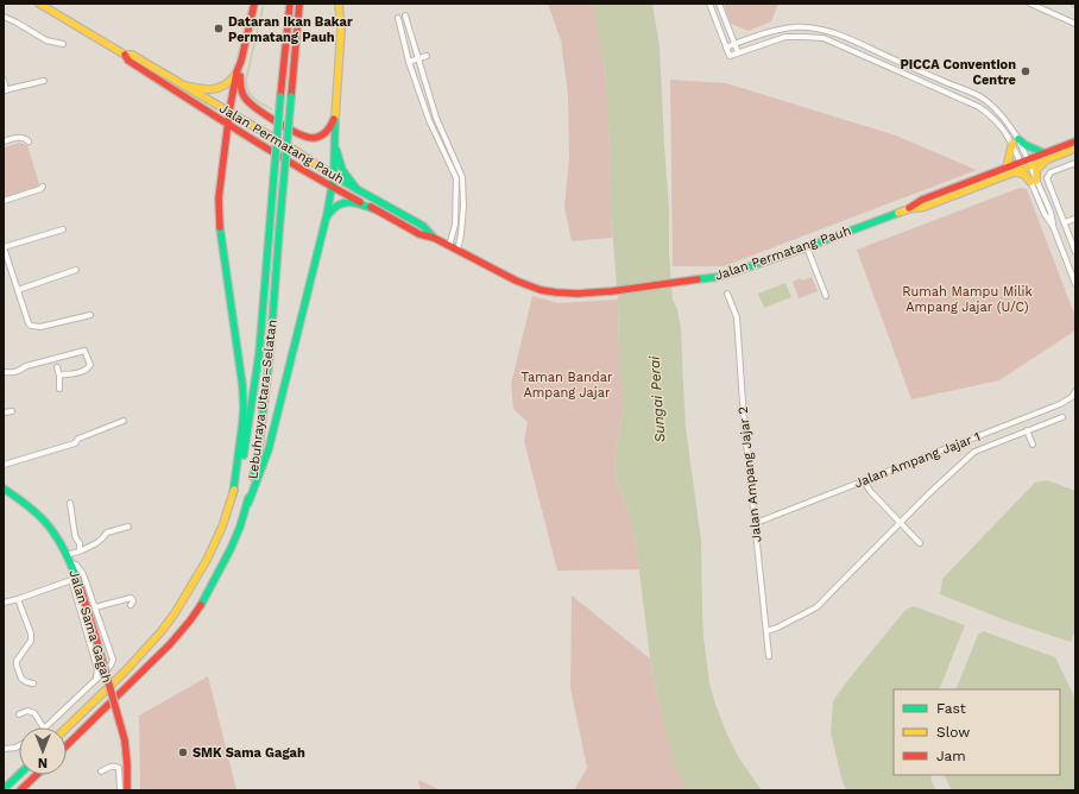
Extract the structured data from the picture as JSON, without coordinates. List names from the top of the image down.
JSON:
{
  "streets": {
    "main road": ["Jalan Permatang Pauh", "Lebuhraya Utara–Selatan", "Jalan Sama Gagah"],
    "street": ["Jalan Ampang Jajar 1", "Jalan Ampang Jajar 2"]
  },
  "crossings": [
    ["Jalan Ampang Jajar 1", "Jalan Ampang Jajar 2"]
  ],
  "water": ["Sungai Perai"],
  "parks": ["Rumah Mampu Milik Ampang Jajar (U/C)", "Taman Bandar Ampang Jajar"],
  "places": ["Dataran Ikan Bakar Permatang Pauh", "PICCA Convention Centre", "SMK Sama Gagah"],
  "legend": ["Fast", "Slow", "Jam"],
  "north": "bottom"
}
